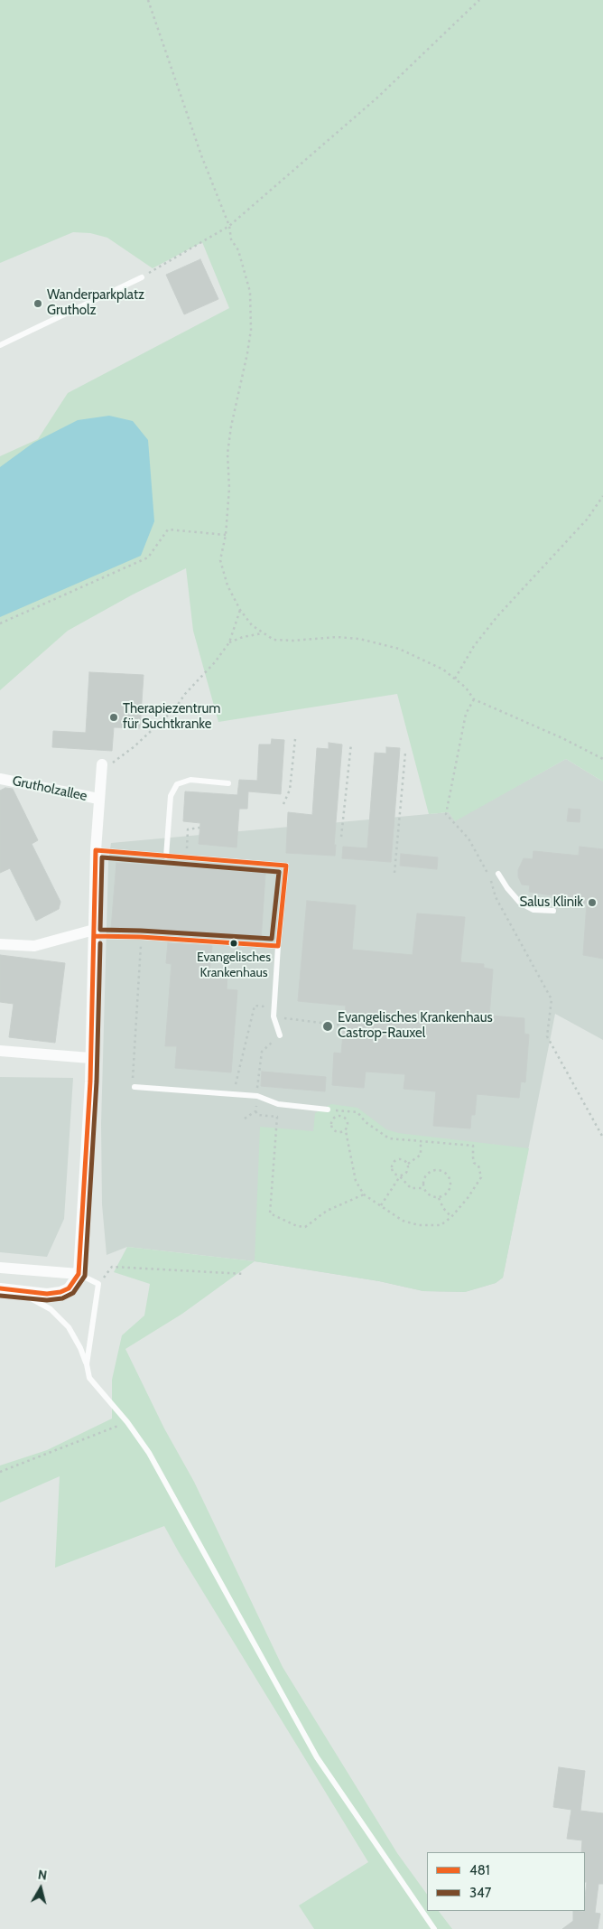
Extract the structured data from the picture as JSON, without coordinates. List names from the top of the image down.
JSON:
{
  "streets": {
    "street": ["Grutholzallee"]
  },
  "places": [
    "Wanderparkplatz Grutholz",
    "Therapiezentrum für Suchtkranke",
    "Salus Klinik",
    "Evangelisches Krankenhaus",
    "Evangelisches Krankenhaus Castrop-Rauxel"
  ],
  "lines": ["transit line 481", "transit line 347"],
  "legend": ["481", "347"],
  "north": "top"
}
